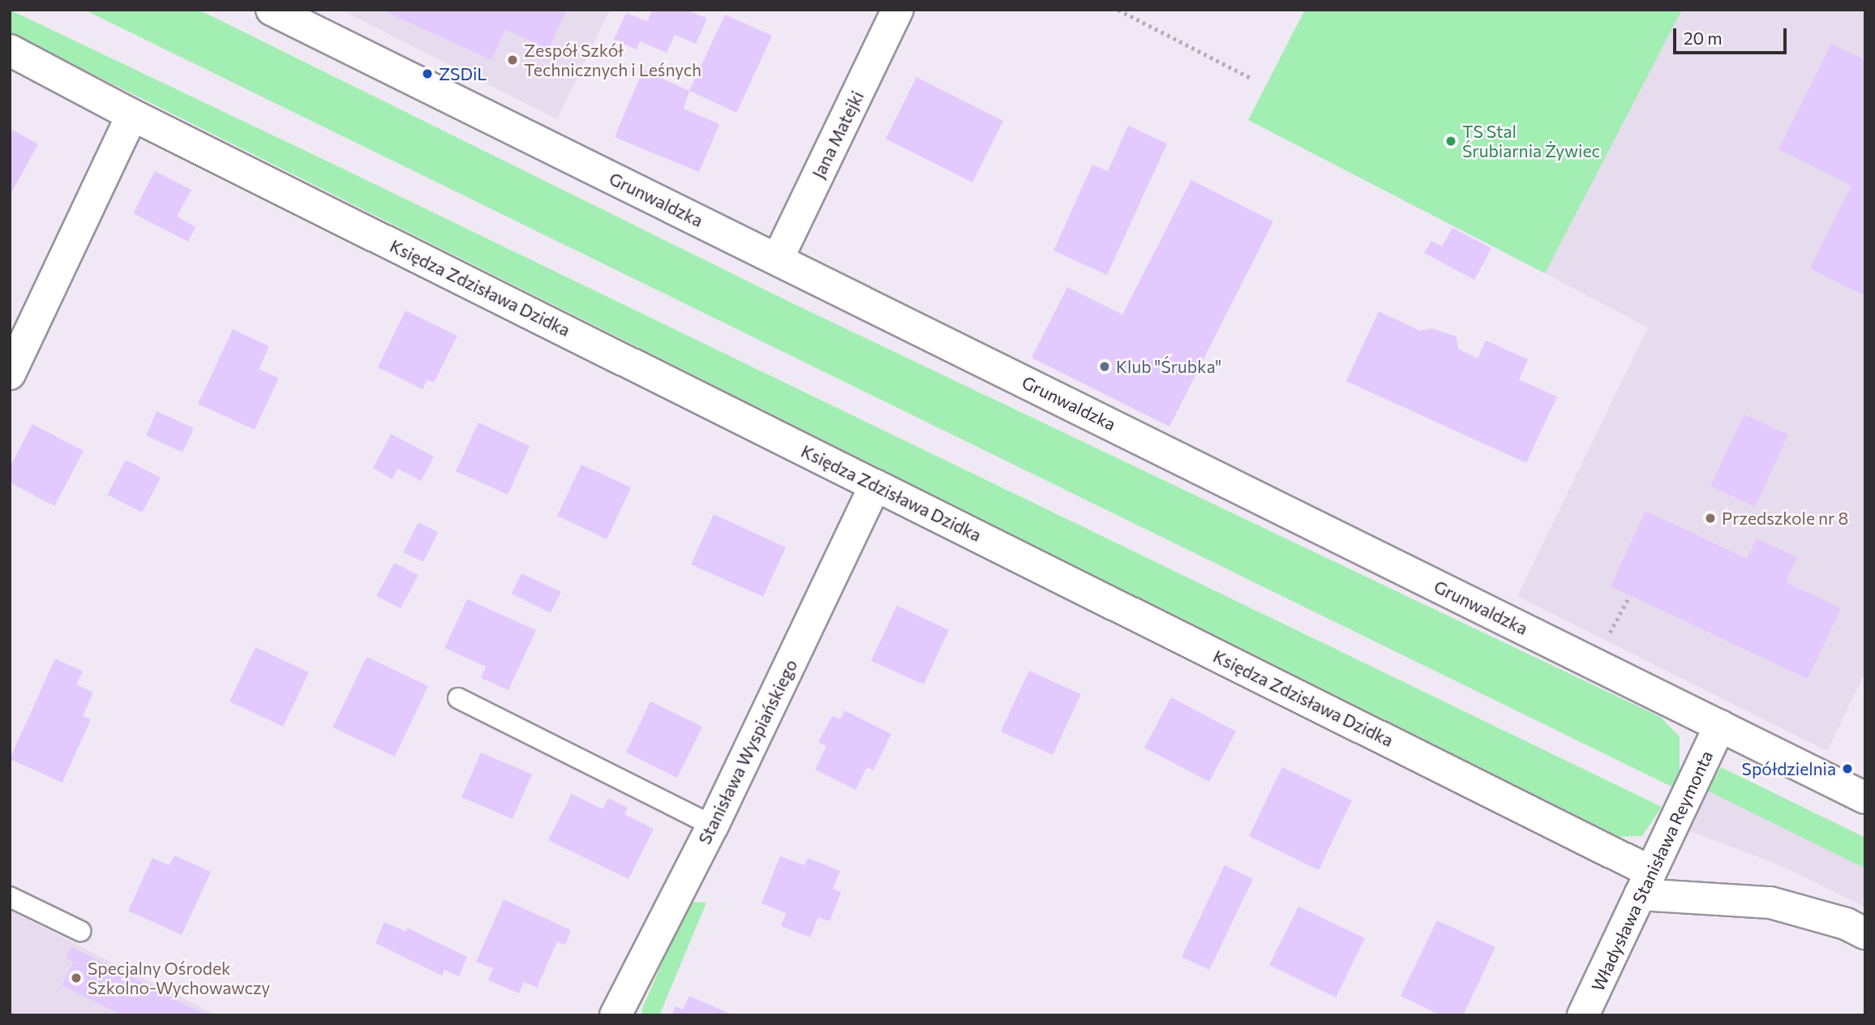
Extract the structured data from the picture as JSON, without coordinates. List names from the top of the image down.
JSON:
{
  "streets": {
    "street": [
      "Jana Matejki",
      "Grunwaldzka",
      "Księdza Zdzisława Dzidka",
      "Stanisława Wyspiańskiego",
      "Władysława Stanisława Reymonta"
    ]
  },
  "crossings": [
    ["Jana Matejki", "Grunwaldzka"],
    ["Grunwaldzka", "Władysława Stanisława Reymonta"],
    ["Księdza Zdzisława Dzidka", "Stanisława Wyspiańskiego"],
    ["Księdza Zdzisława Dzidka", "Władysława Stanisława Reymonta"]
  ],
  "places": [
    "Zespół Szkół Technicznych i Leśnych",
    "ZSDiL",
    "TS Stal Śrubiarnia Żywiec",
    "Klub \"Śrubka\"",
    "Przedszkole nr 8",
    "Spółdzielnia",
    "Specjalny Ośrodek Szkolno-Wychowawczy"
  ],
  "scale_bar": "20 m"
}
